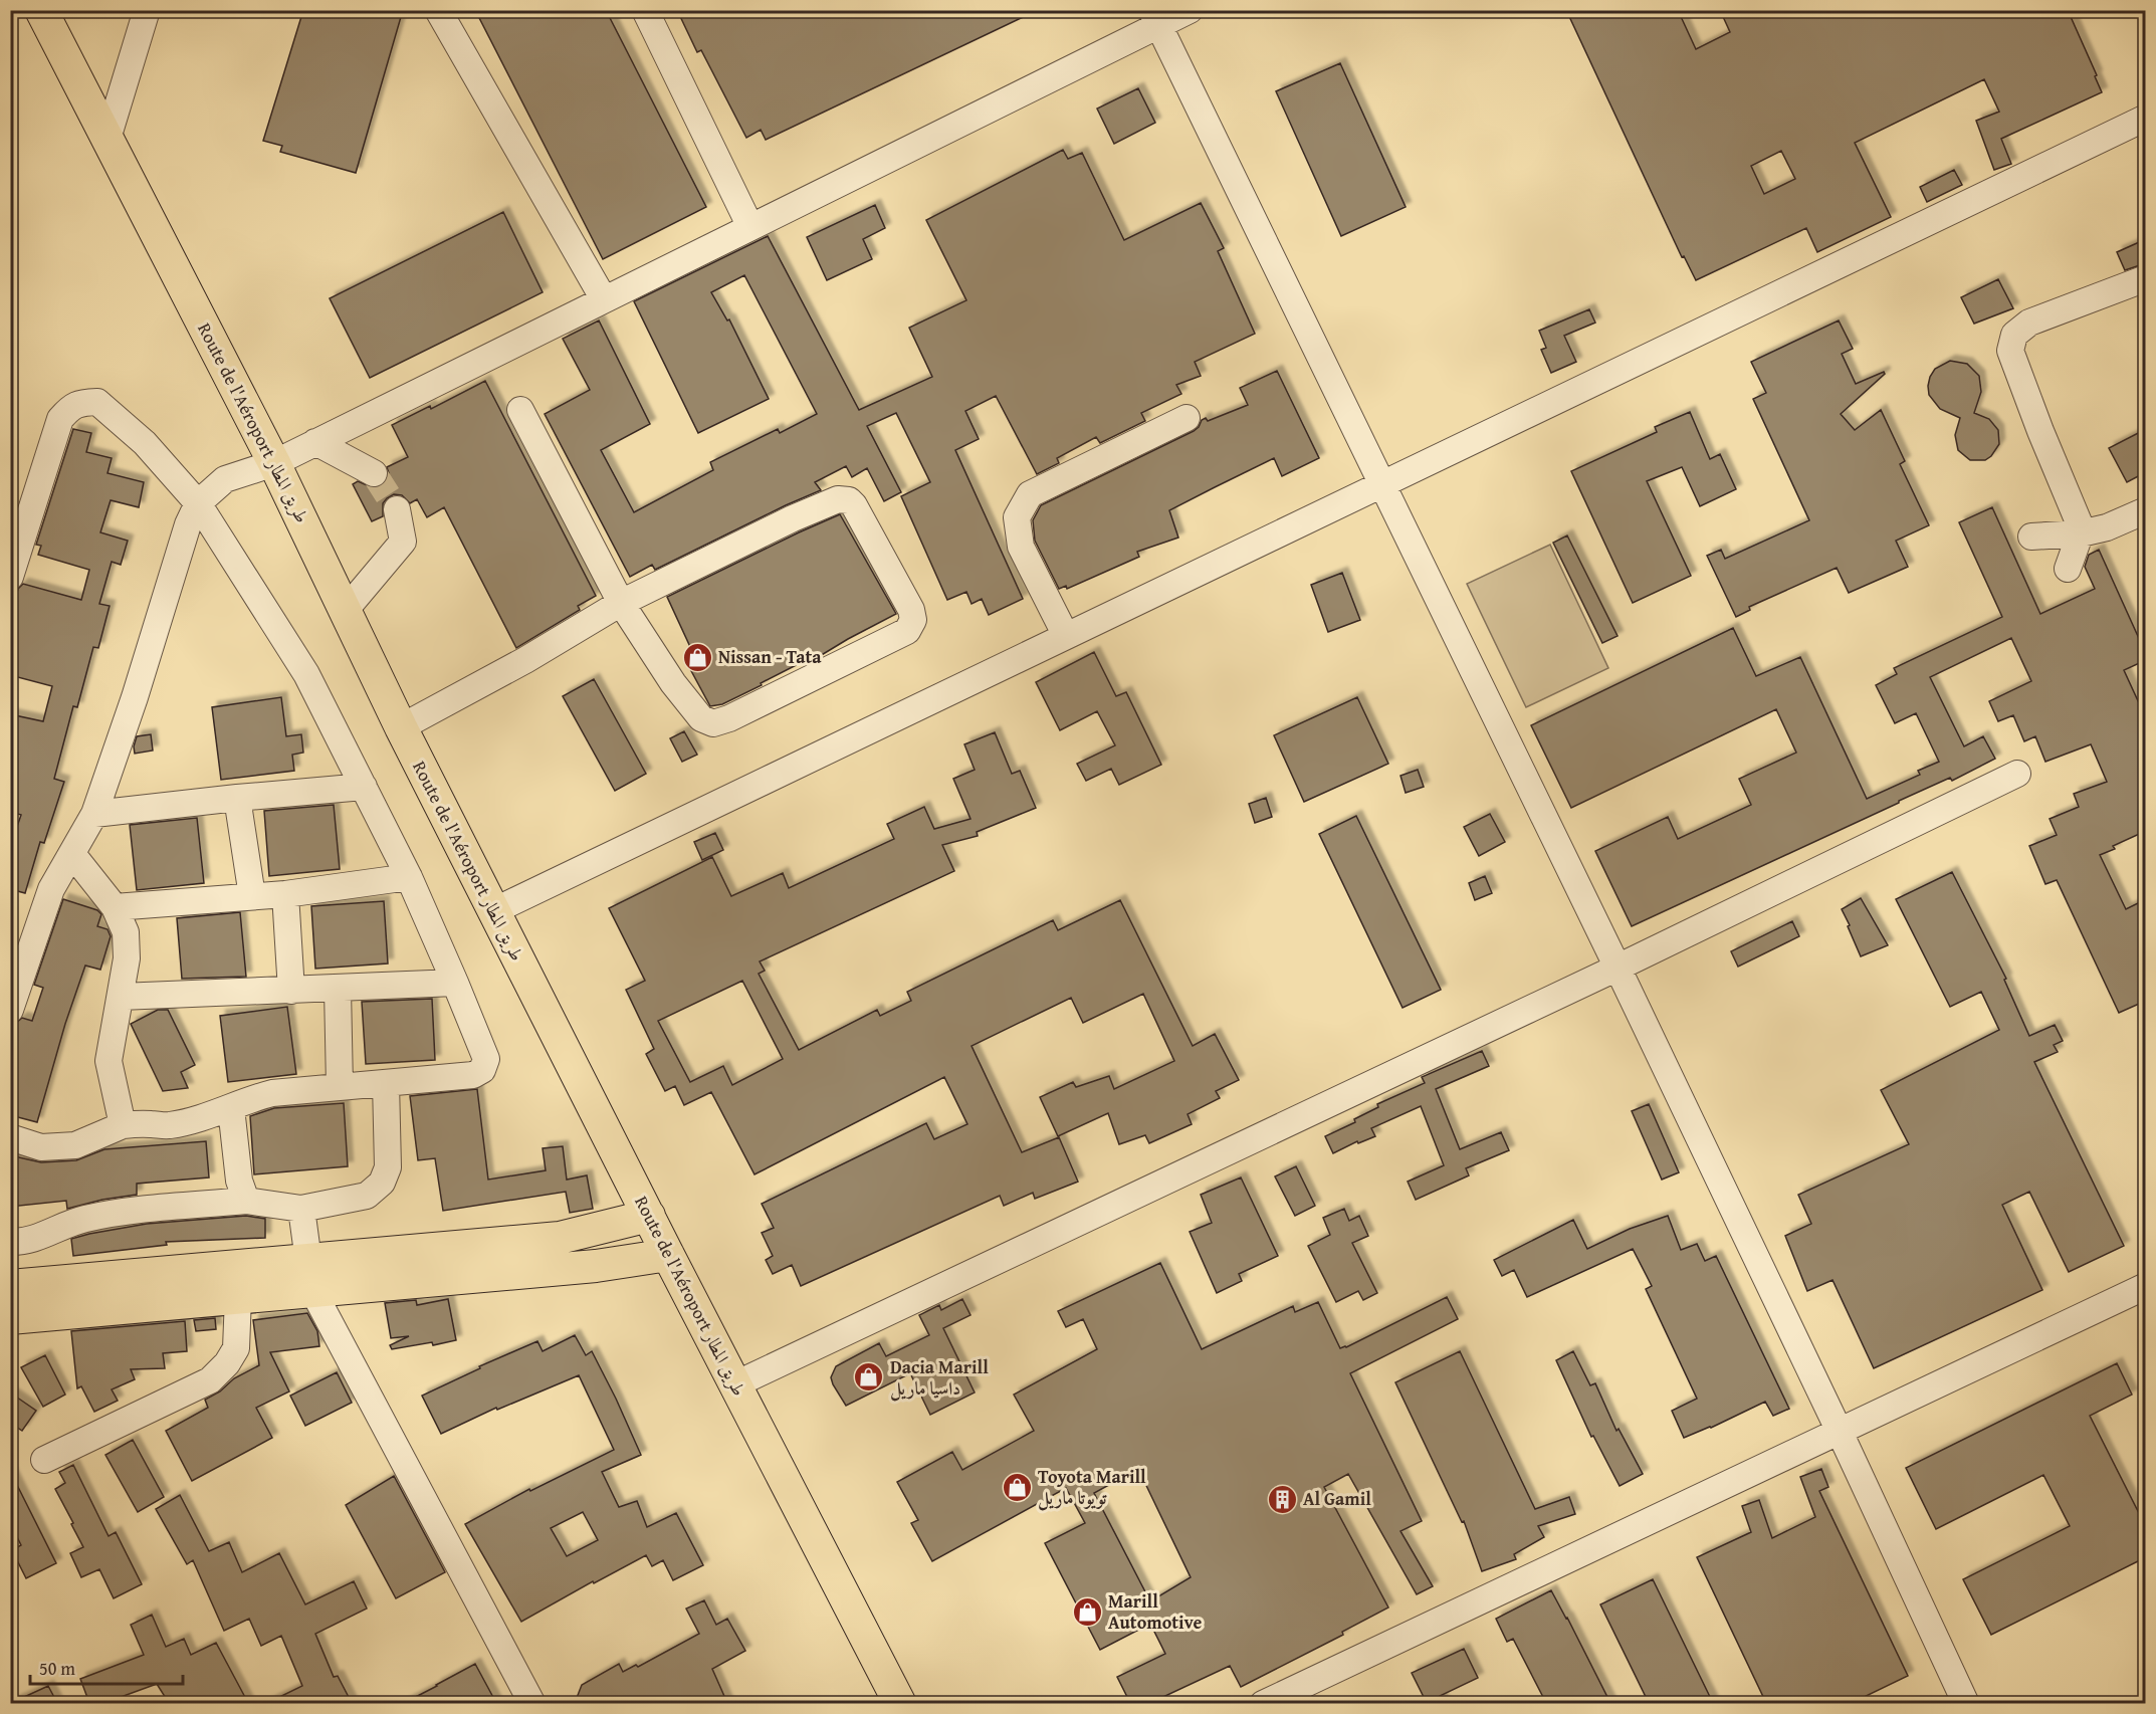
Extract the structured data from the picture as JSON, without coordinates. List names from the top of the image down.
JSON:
{
  "streets": {
    "main road": ["Route de l'Aéroport طريق المطار"]
  },
  "places": {
    "shop": [
      "Nissan - Tata",
      "Dacia Marill داسيا ماريل",
      "Toyota Marill تويوتا ماريل",
      "Marill Automotive"
    ],
    "building": ["Al Gamil"]
  },
  "scale_bar": "50 m"
}
